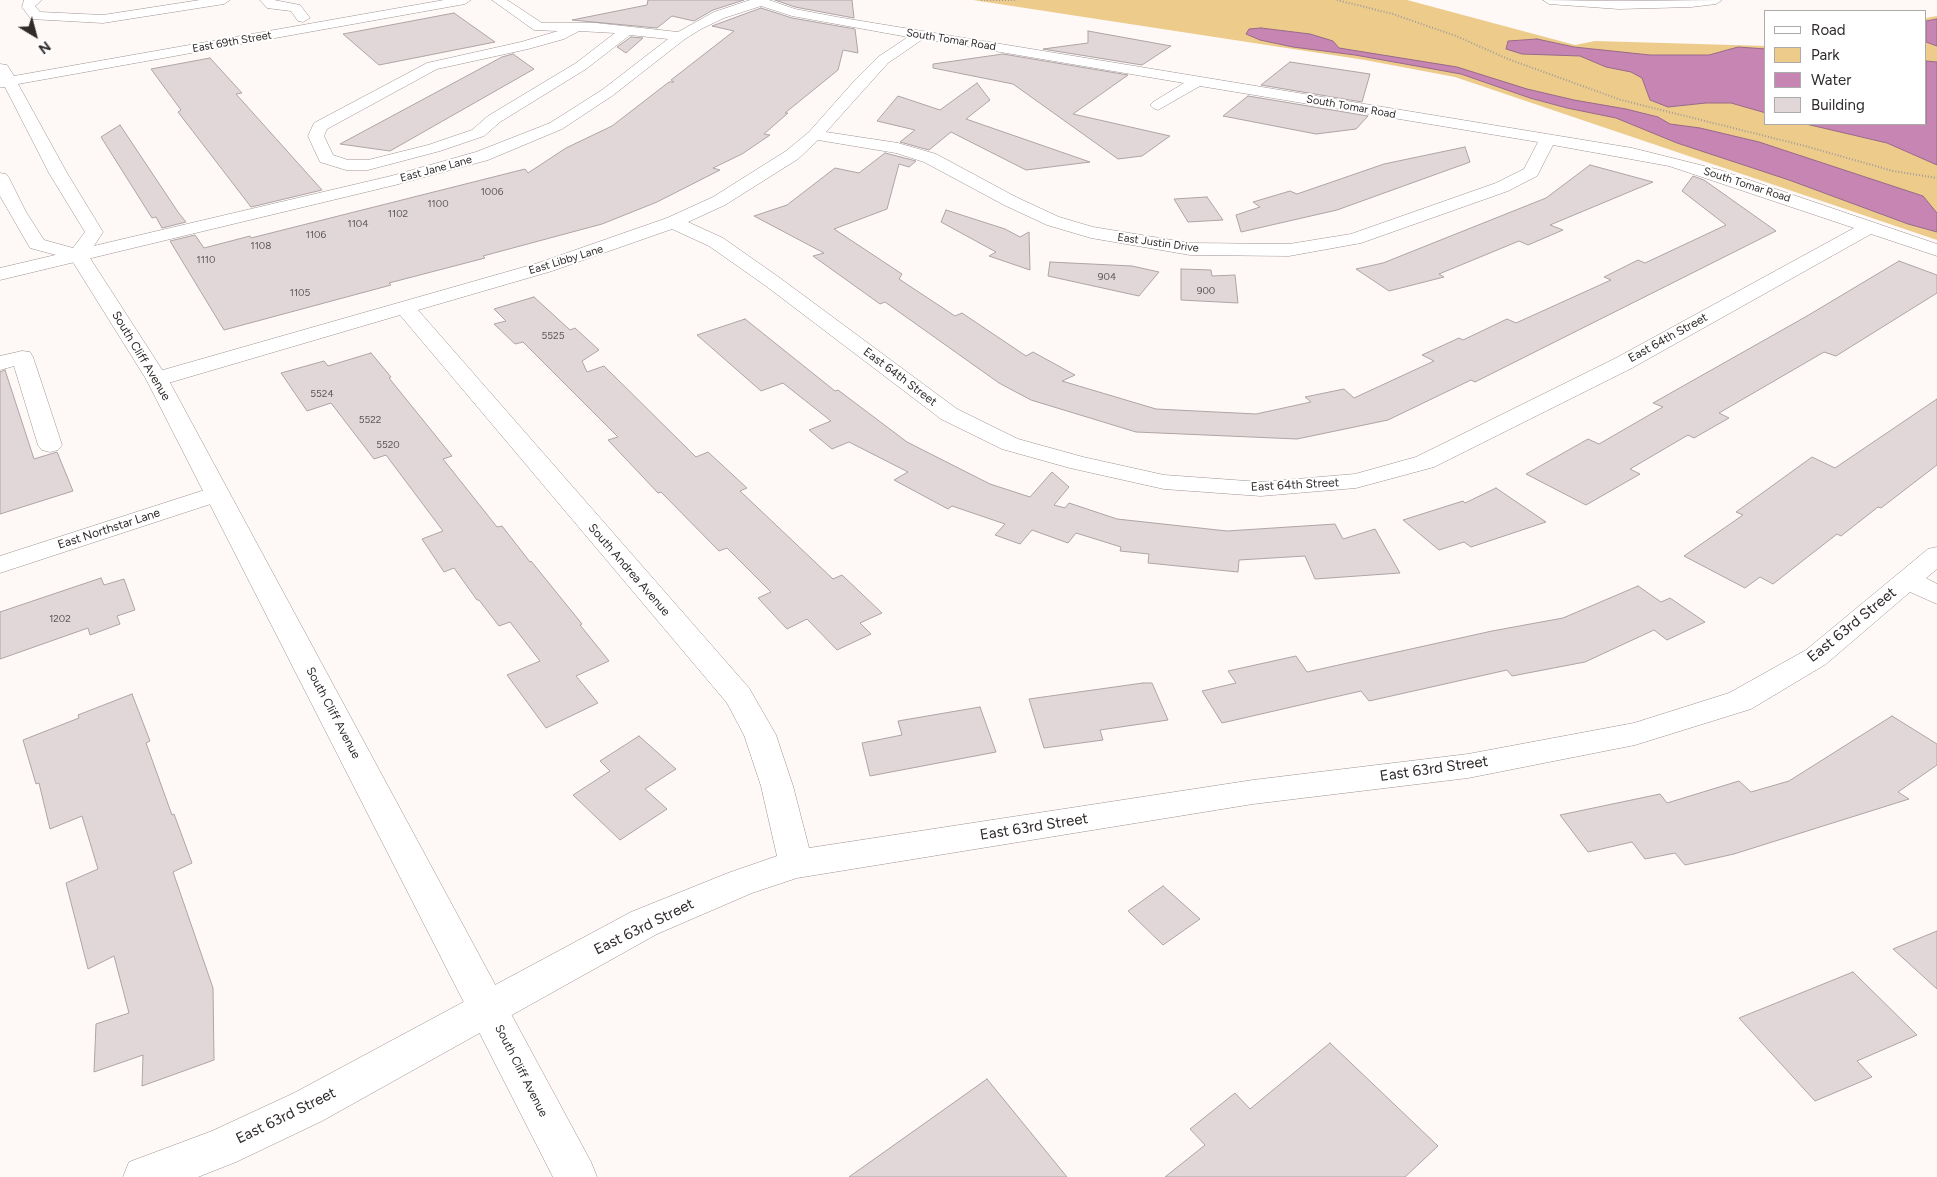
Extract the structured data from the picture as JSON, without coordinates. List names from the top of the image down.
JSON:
{
  "streets": {
    "street": [
      "South Tomar Road",
      "East 69th Street",
      "East Jane Lane",
      "East Justin Drive",
      "East Libby Lane",
      "East 64th Street",
      "South Cliff Avenue",
      "East Northstar Lane",
      "South Andrea Avenue",
      "East 63rd Street"
    ]
  },
  "crossings": [
    ["South Tomar Road", "East Jane Lane"],
    ["South Tomar Road", "East Justin Drive"],
    ["South Tomar Road", "East Libby Lane"],
    ["South Tomar Road", "East 64th Street"],
    ["East Jane Lane", "South Cliff Avenue"],
    ["East Justin Drive", "East Libby Lane"],
    ["East Libby Lane", "East 64th Street"],
    ["East Libby Lane", "South Cliff Avenue"],
    ["East Libby Lane", "South Andrea Avenue"],
    ["South Cliff Avenue", "East Northstar Lane"],
    ["South Cliff Avenue", "East 63rd Street"],
    ["South Andrea Avenue", "East 63rd Street"]
  ],
  "house_numbers": [
    "1006",
    "1100",
    "1102",
    "1104",
    "1106",
    "1108",
    "1110",
    "904",
    "900",
    "1105",
    "5525",
    "5524",
    "5522",
    "5520",
    "1202"
  ],
  "legend": [
    "Road",
    "Park",
    "Water",
    "Building"
  ],
  "north": "bottom right"
}
